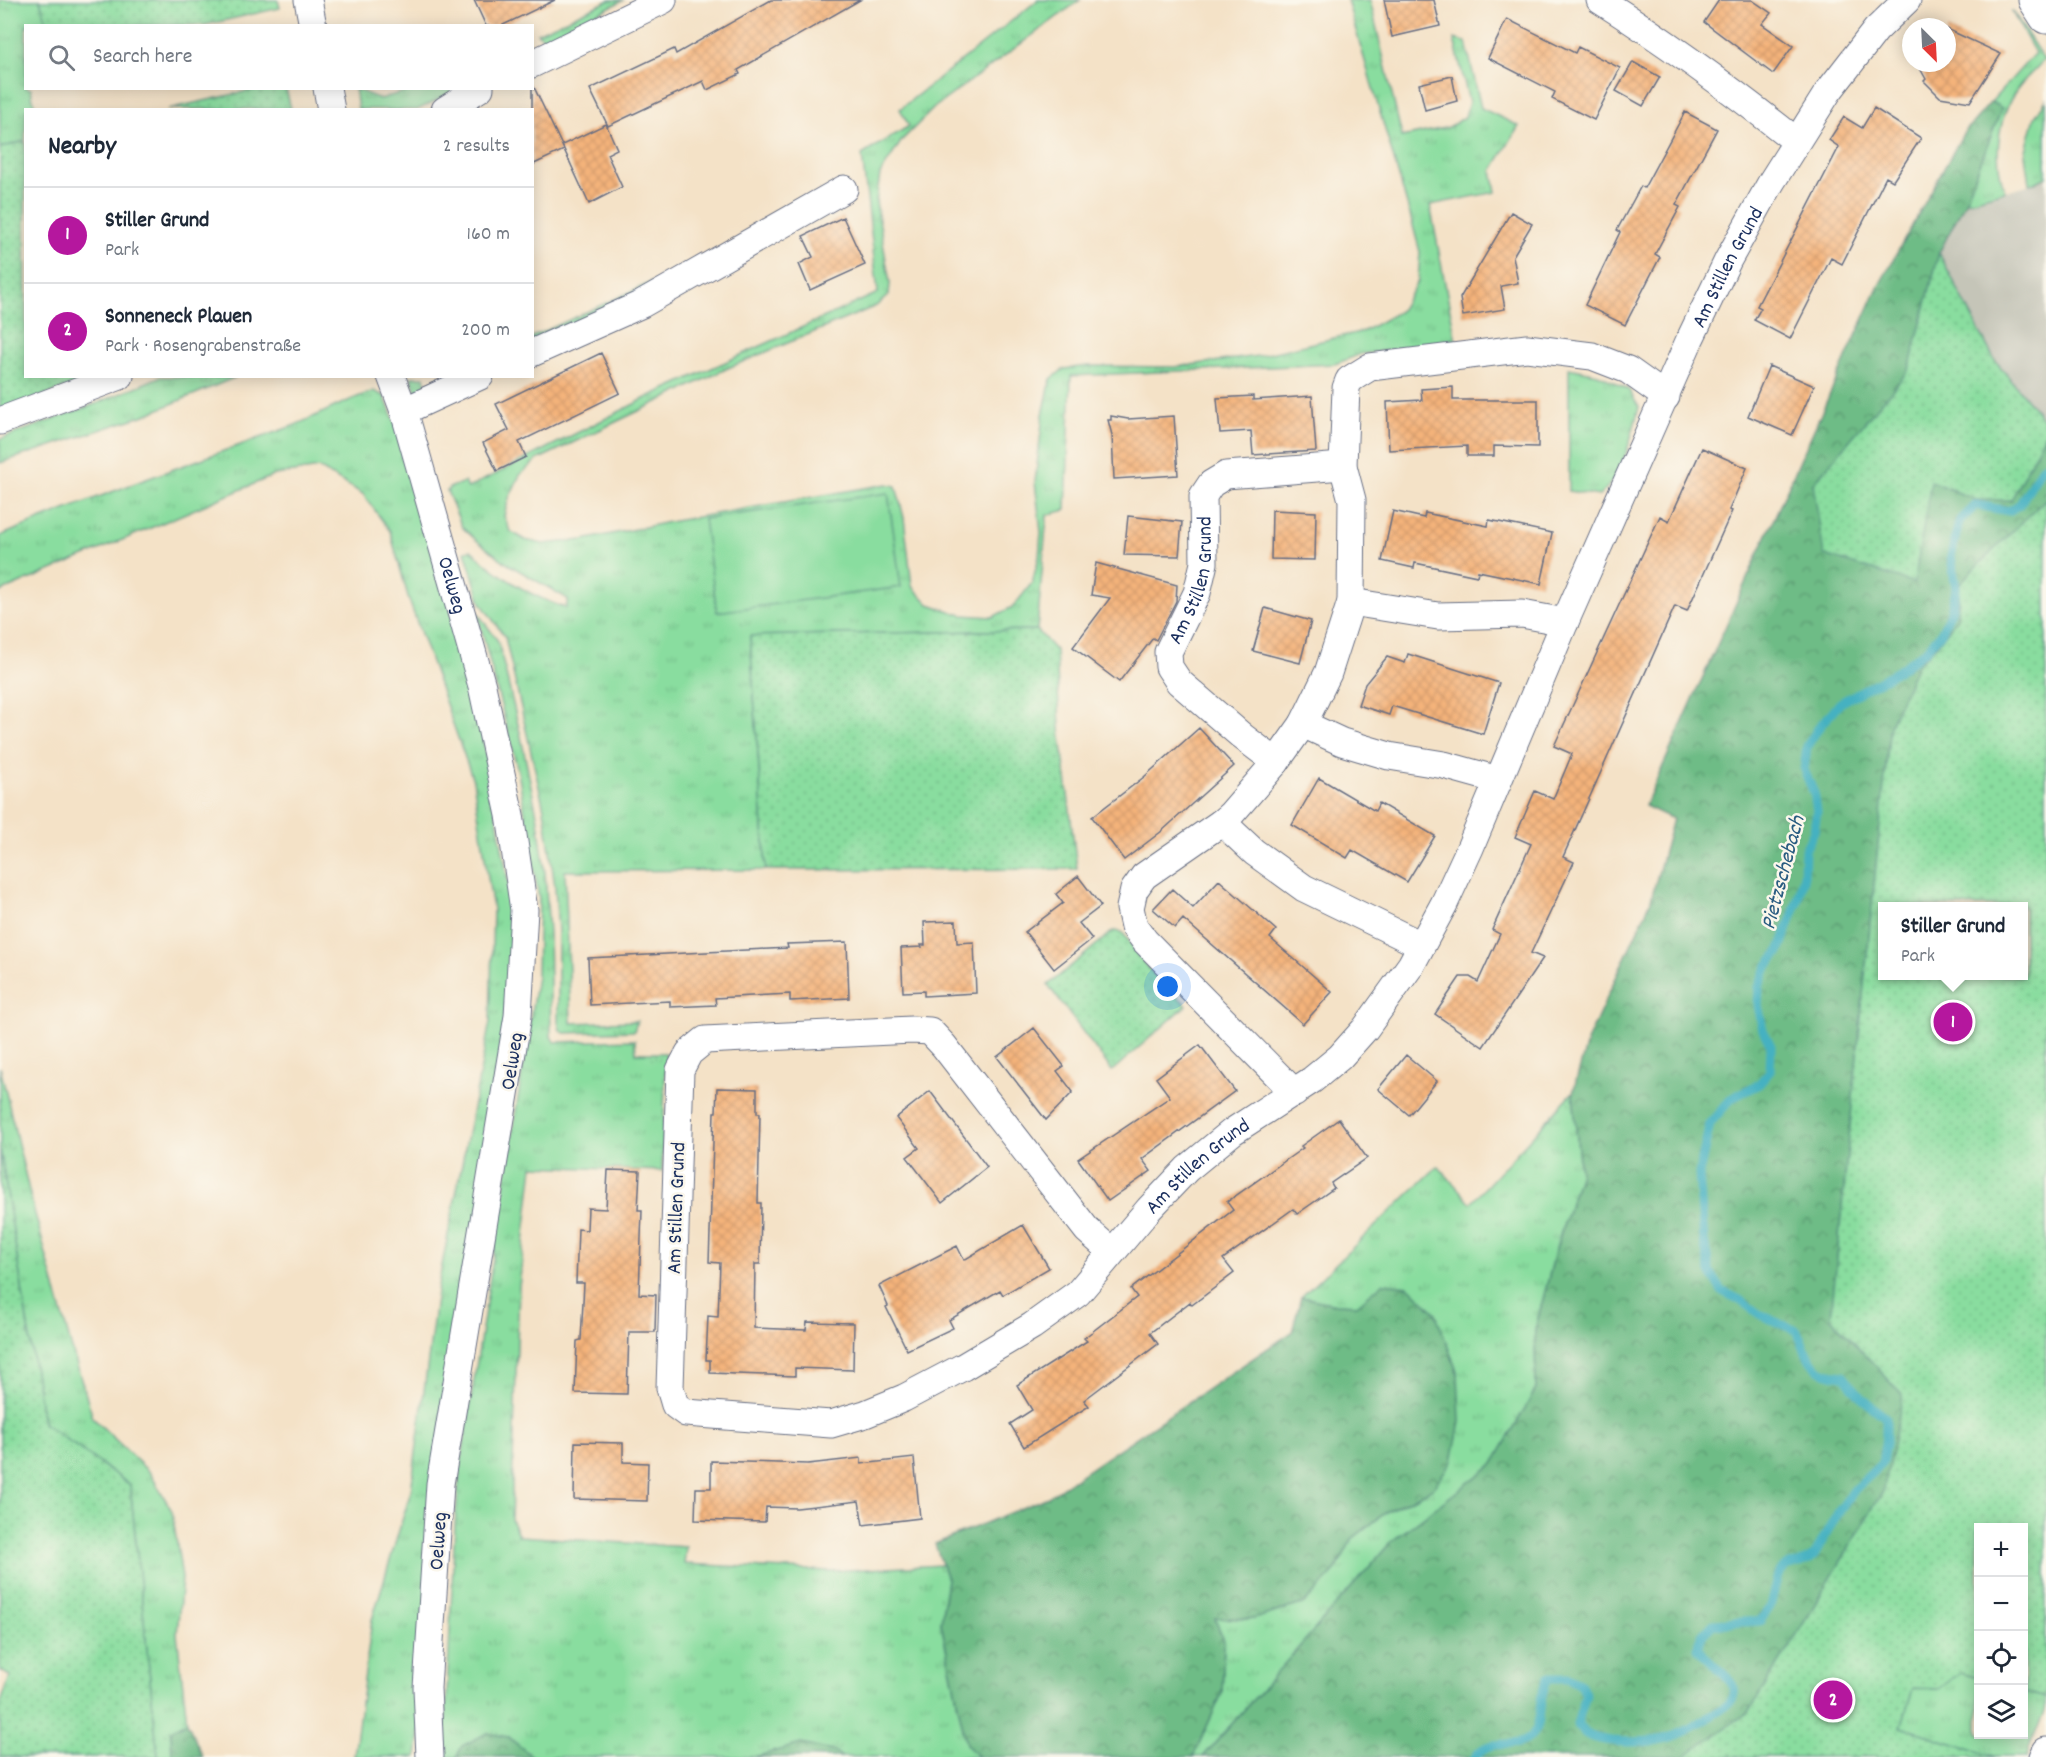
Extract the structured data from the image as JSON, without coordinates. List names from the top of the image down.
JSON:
{
  "streets": {
    "street": ["Am Stillen Grund", "Oelweg"]
  },
  "water": ["Pietzschebach"],
  "north": "bottom right",
  "page": {
    "search": "Search here",
    "heading": ["Nearby", "2 results"],
    "list": [
      {
        "mark": "1",
        "name": "Stiller Grund",
        "note": "Park",
        "value": "160 m"
      },
      {
        "mark": "2",
        "name": "Sonneneck Plauen",
        "note": "Park · Rosengrabenstraße",
        "value": "200 m"
      }
    ],
    "popup": ["Stiller Grund", "Park"],
    "pins": ["1", "2"],
    "map_buttons": ["+", "−"]
  }
}
